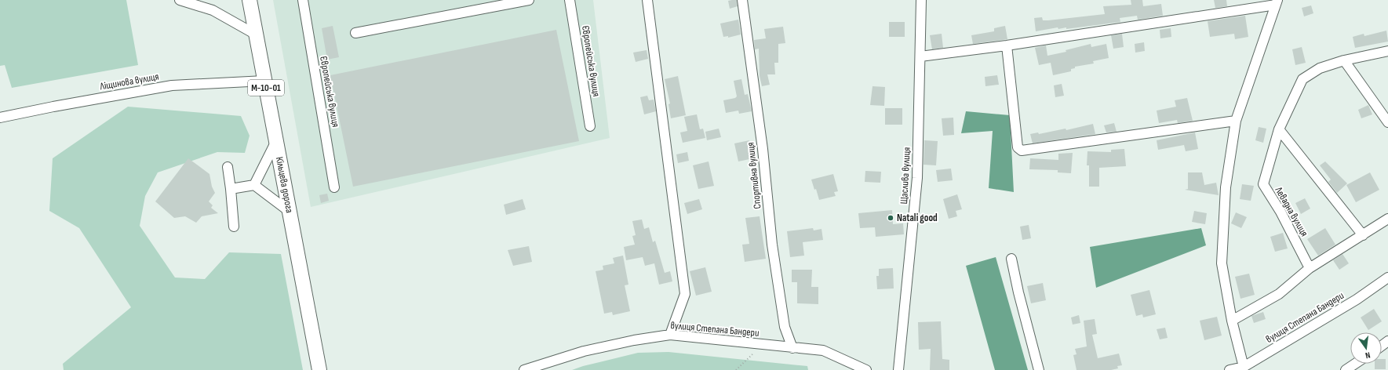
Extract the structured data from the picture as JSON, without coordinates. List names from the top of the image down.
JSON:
{
  "streets": {
    "highway": ["М-10-01", "Кільцева дорога"],
    "street": [
      "Європейська вулиця",
      "Ліщинова вулиця",
      "Спортивна вулиця",
      "Щаслива вулиця",
      "Левадна вулиця",
      "вулиця Степана Бандери"
    ]
  },
  "crossings": [
    ["Ліщинова вулиця", "Кільцева дорога"],
    ["Спортивна вулиця", "вулиця Степана Бандери"]
  ],
  "places": ["Natali good"],
  "north": "bottom"
}
